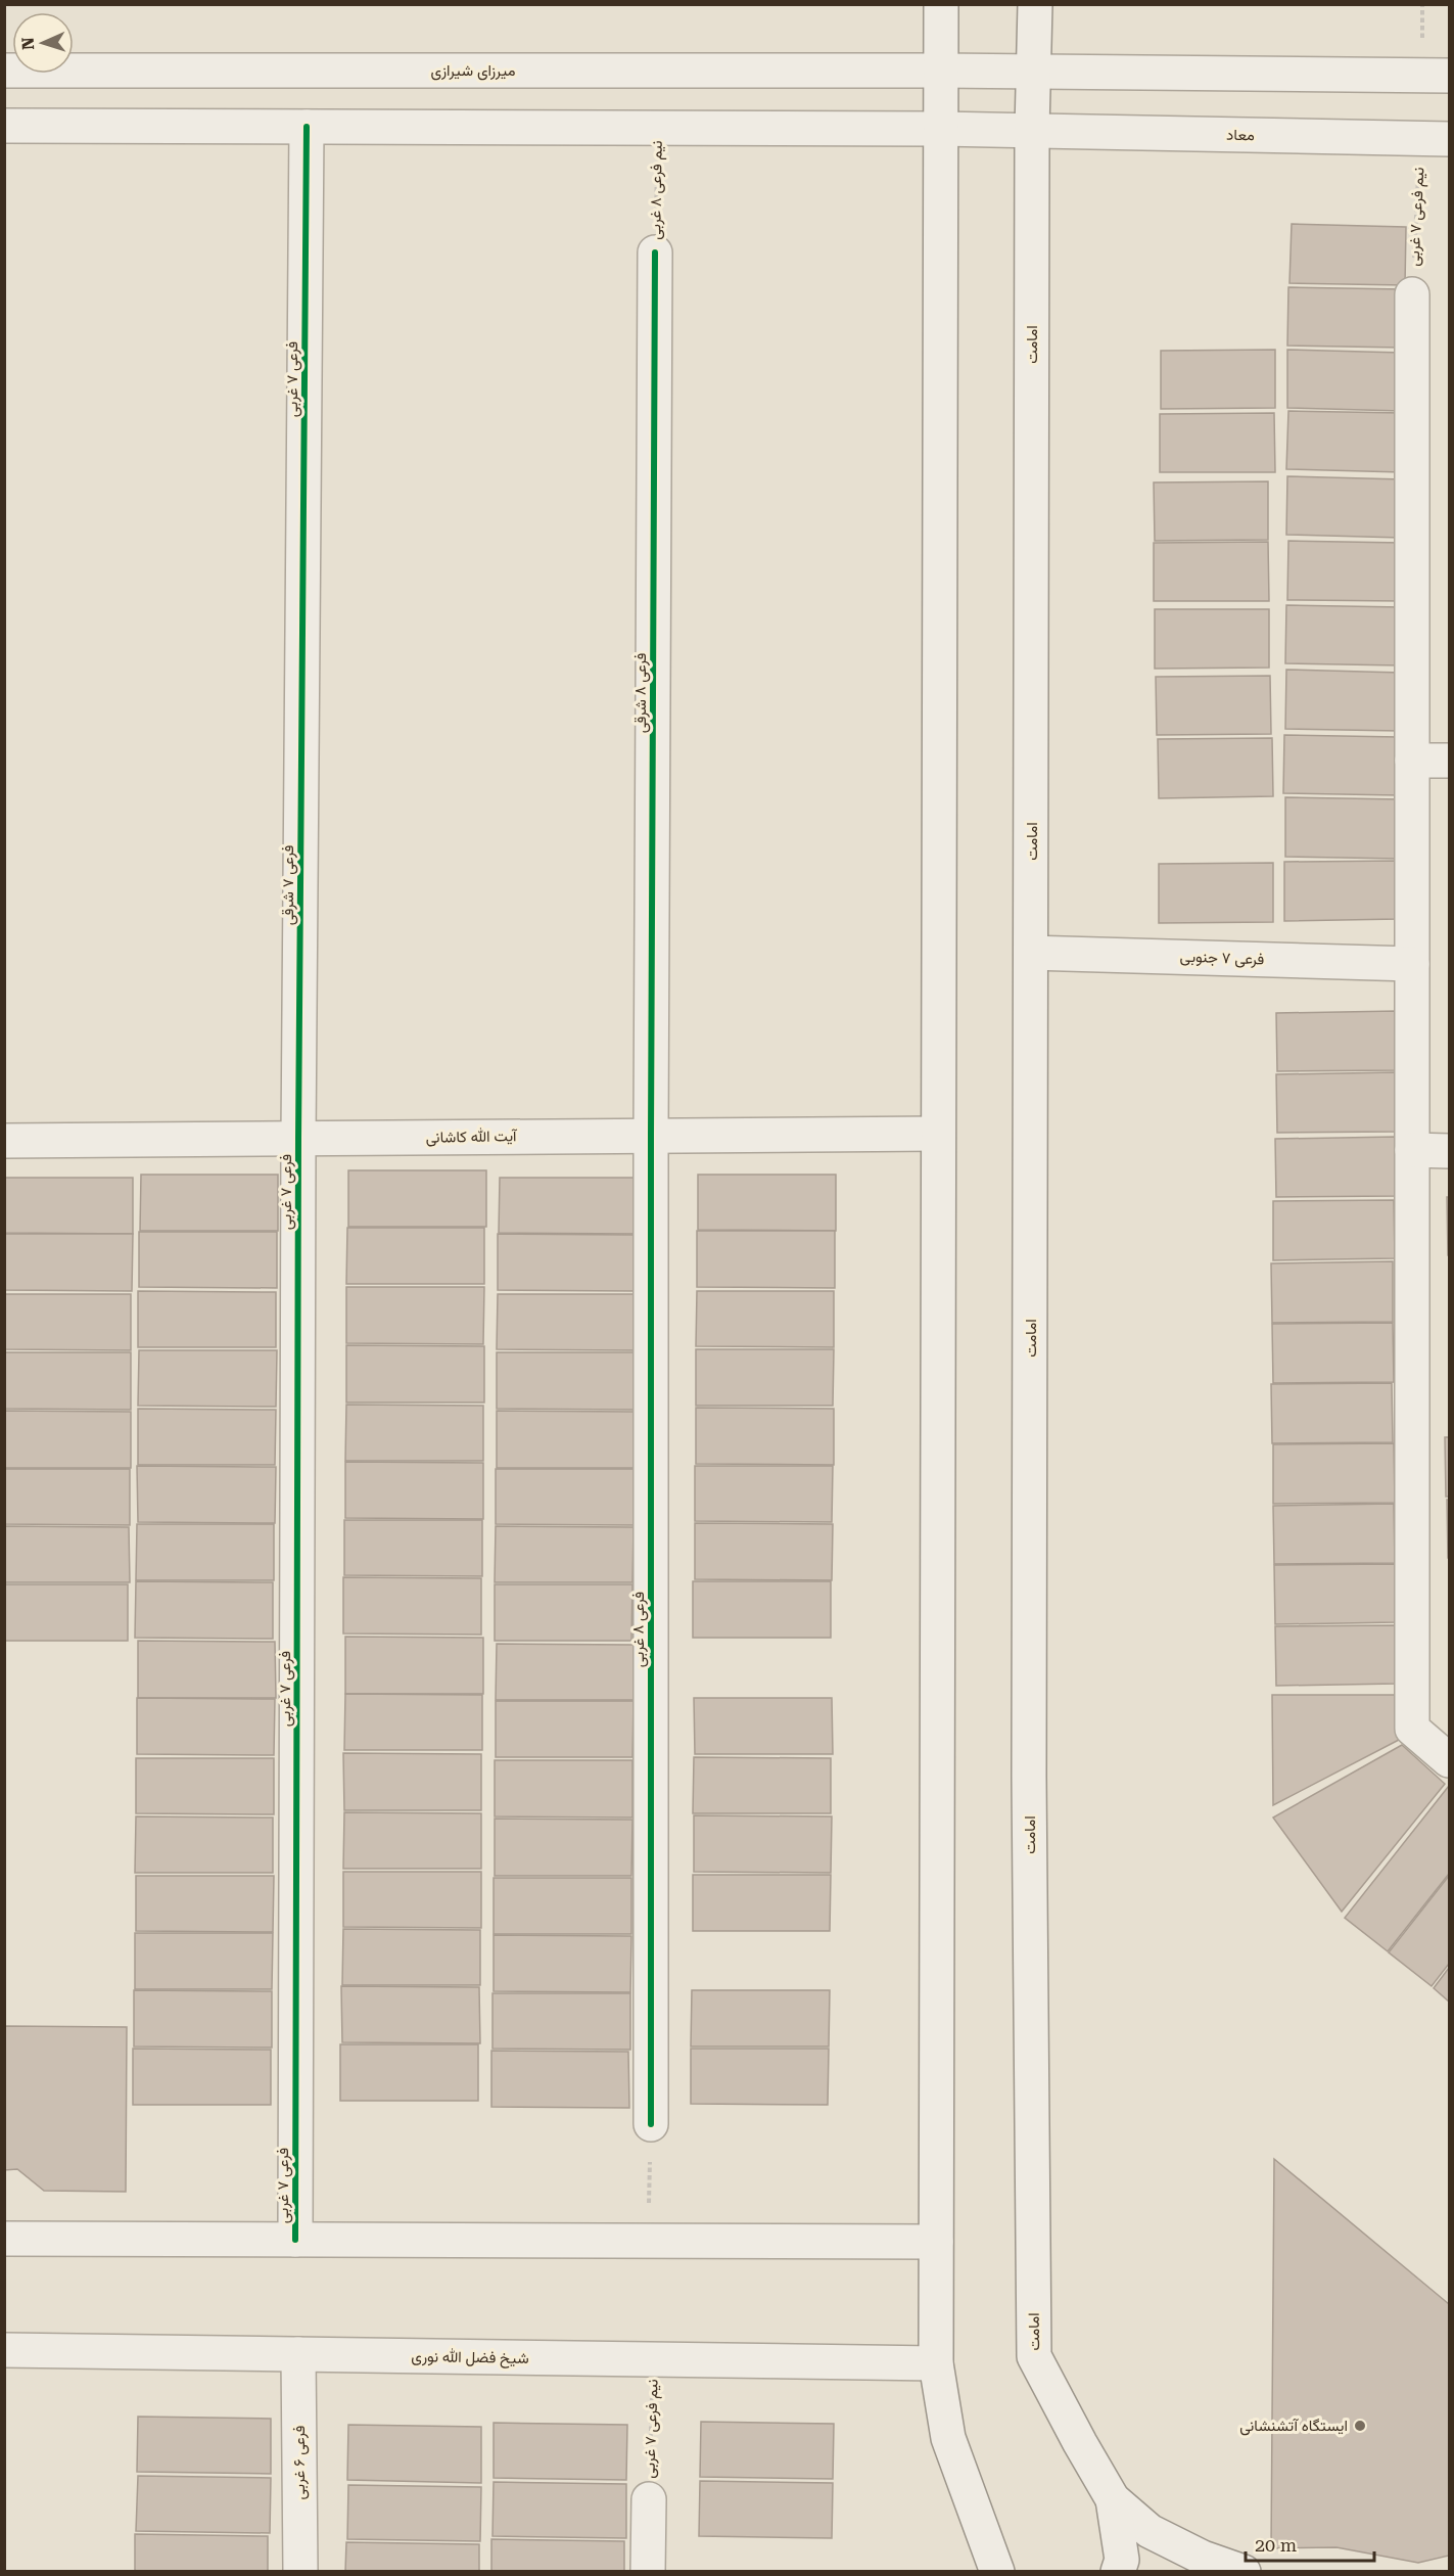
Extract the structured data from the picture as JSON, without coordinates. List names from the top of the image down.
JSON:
{
  "streets": {
    "street": [
      "میرزای شیرازی",
      "معاد",
      "امامت",
      "فرعی ۷ غربی",
      "فرعی ۸ شرقی",
      "فرعی ۷ شرقی",
      "فرعی ۷ جنوبی",
      "آیت الله کاشانی",
      "فرعی ۸ غربی",
      "شیخ فضل الله نوری",
      "فرعی ۶ غربی"
    ],
    "path": ["نیم فرعی ۸ غربی", "نیم فرعی ۷ غربی"]
  },
  "crossings": [
    ["میرزای شیرازی", "امامت"],
    ["معاد", "نیم فرعی ۷ غربی"],
    ["معاد", "امامت"],
    ["نیم فرعی ۸ غربی", "فرعی ۸ شرقی"],
    ["نیم فرعی ۷ غربی", "شیخ فضل الله نوری"],
    ["امامت", "فرعی ۷ جنوبی"],
    ["فرعی ۷ غربی", "فرعی ۷ شرقی"],
    ["فرعی ۷ غربی", "آیت الله کاشانی"],
    ["فرعی ۸ شرقی", "آیت الله کاشانی"],
    ["فرعی ۸ شرقی", "فرعی ۸ غربی"],
    ["فرعی ۷ شرقی", "آیت الله کاشانی"],
    ["آیت الله کاشانی", "فرعی ۸ غربی"],
    ["شیخ فضل الله نوری", "فرعی ۶ غربی"]
  ],
  "places": ["ایستگاه آتشنشانی"],
  "scale_bar": "20 m",
  "north": "left"
}
